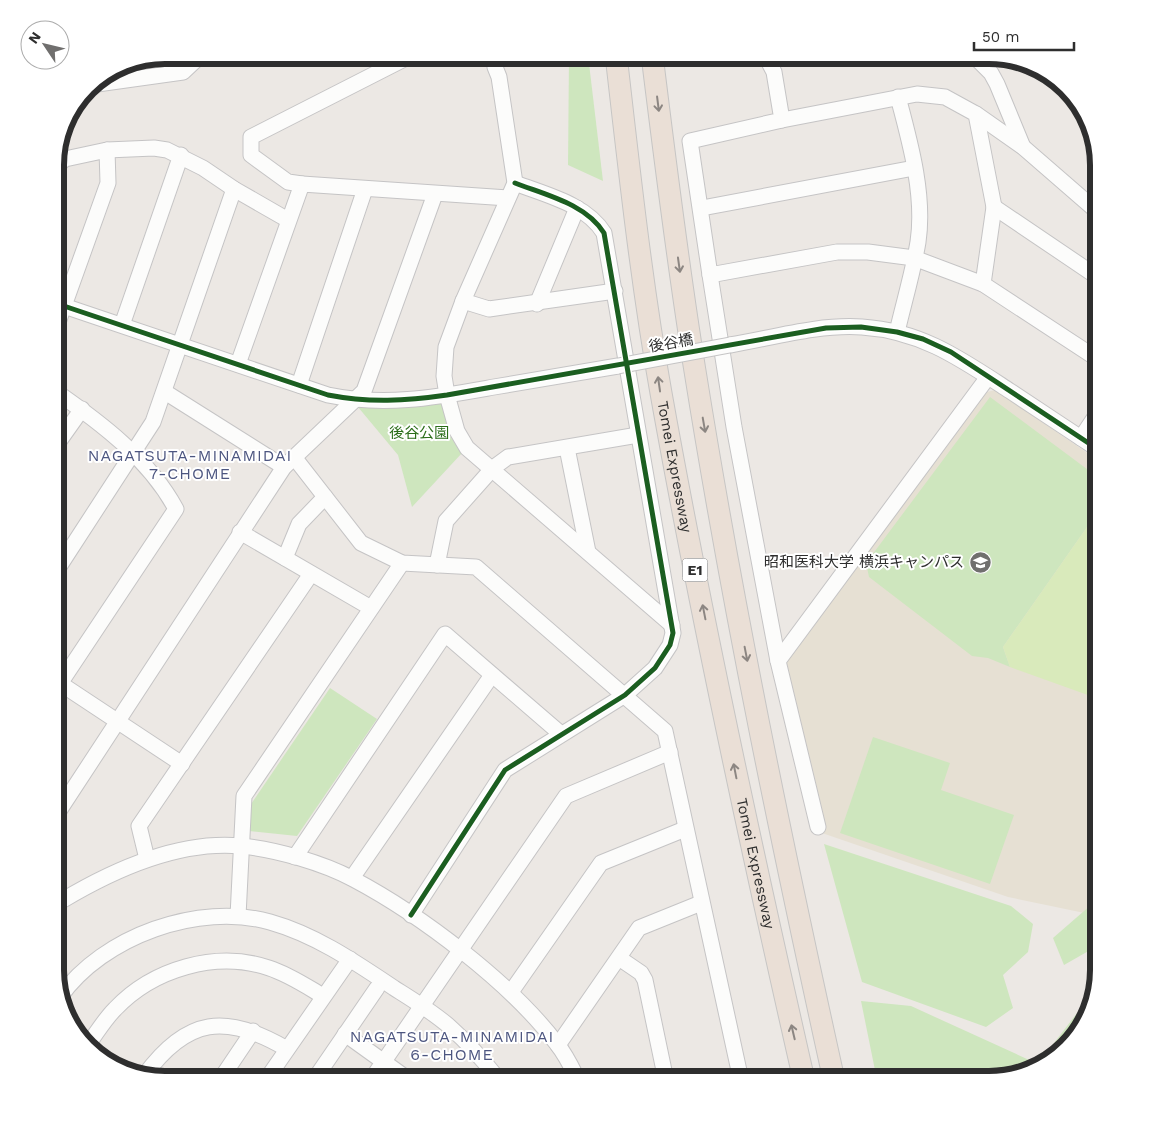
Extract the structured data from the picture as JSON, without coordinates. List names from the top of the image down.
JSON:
{
  "streets": {
    "highway": ["Tomei Expressway", "E1"],
    "street": ["後谷橋"]
  },
  "districts": ["NAGATSUTA-MINAMIDAI 7-CHOME", "NAGATSUTA-MINAMIDAI 6-CHOME"],
  "parks": ["後谷公園"],
  "places": {
    "school or university": ["昭和医科大学 横浜キャンパス"]
  },
  "scale_bar": "50 m",
  "north": "top left"
}
